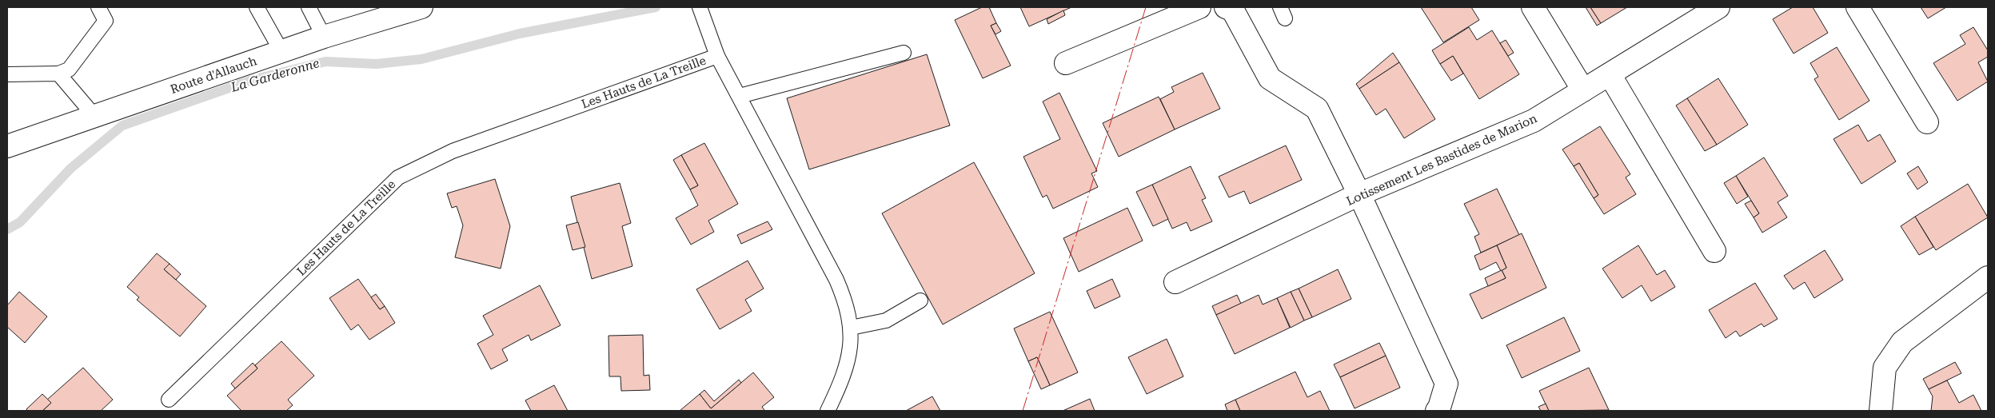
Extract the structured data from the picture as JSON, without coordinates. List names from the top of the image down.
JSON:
{
  "streets": {
    "street": ["Route d'Allauch", "Lotissement Les Bastides de Marion"],
    "lane": ["Les Hauts de La Treille"]
  },
  "water": ["La Garderonne"]
}
